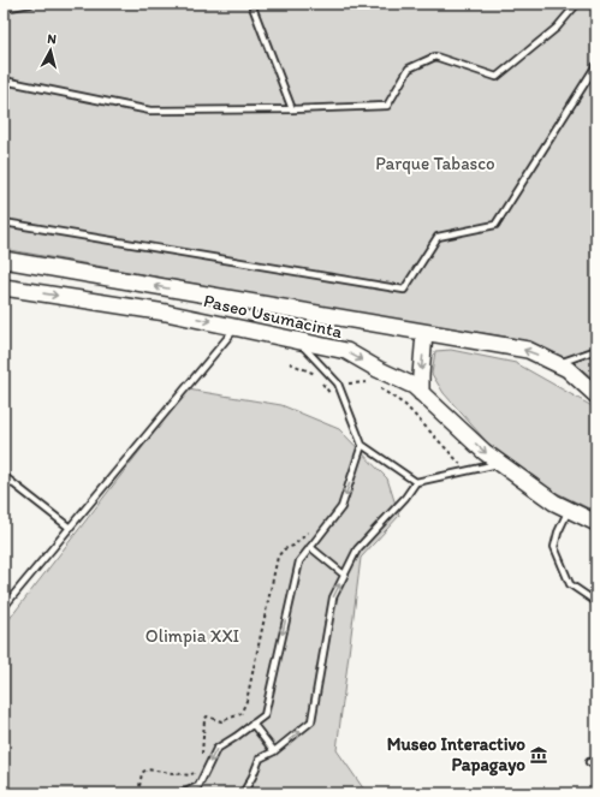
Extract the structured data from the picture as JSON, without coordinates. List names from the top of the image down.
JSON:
{
  "streets": {
    "main road": ["Paseo Usumacinta"]
  },
  "parks": ["Parque Tabasco", "Olimpia XXI"],
  "places": {
    "museum": ["Museo Interactivo Papagayo"]
  },
  "north": "top"
}
